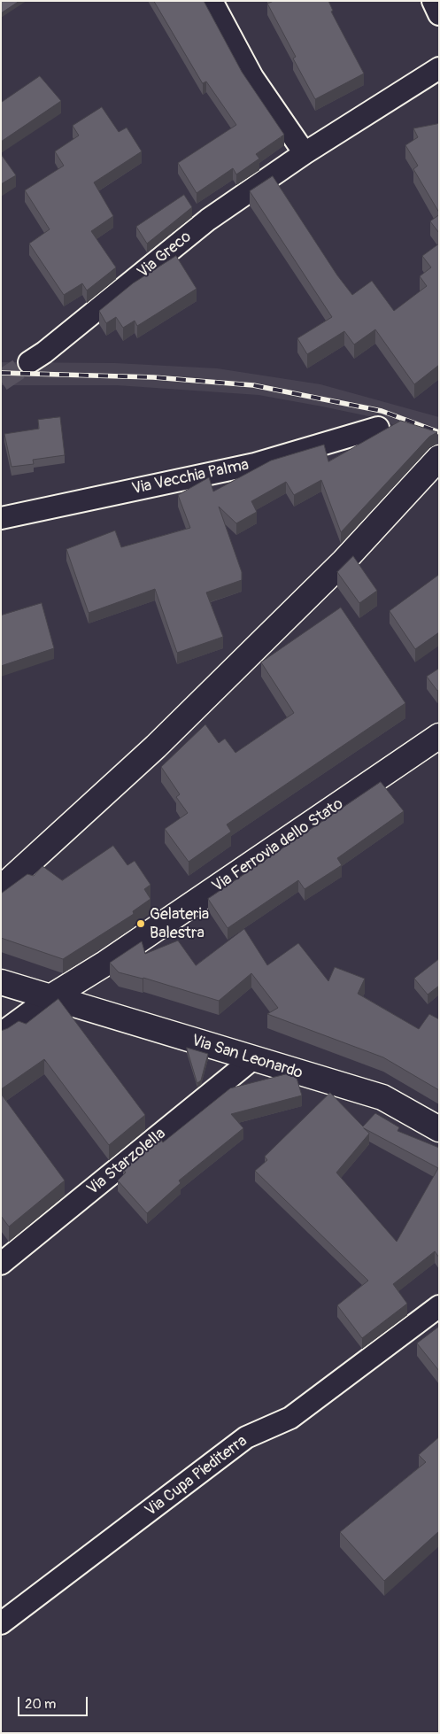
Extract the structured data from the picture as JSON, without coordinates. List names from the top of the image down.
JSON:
{
  "streets": {
    "main road": ["Via Ferrovia dello Stato", "Via San Leonardo"],
    "street": [
      "Via Greco",
      "Via Vecchia Palma",
      "Via Starzolella",
      "Via Cupa Piediterra"
    ]
  },
  "crossings": [
    ["Via Ferrovia dello Stato", "Via San Leonardo"],
    ["Via San Leonardo", "Via Starzolella"]
  ],
  "places": ["Gelateria Balestra"],
  "scale_bar": "20 m"
}
